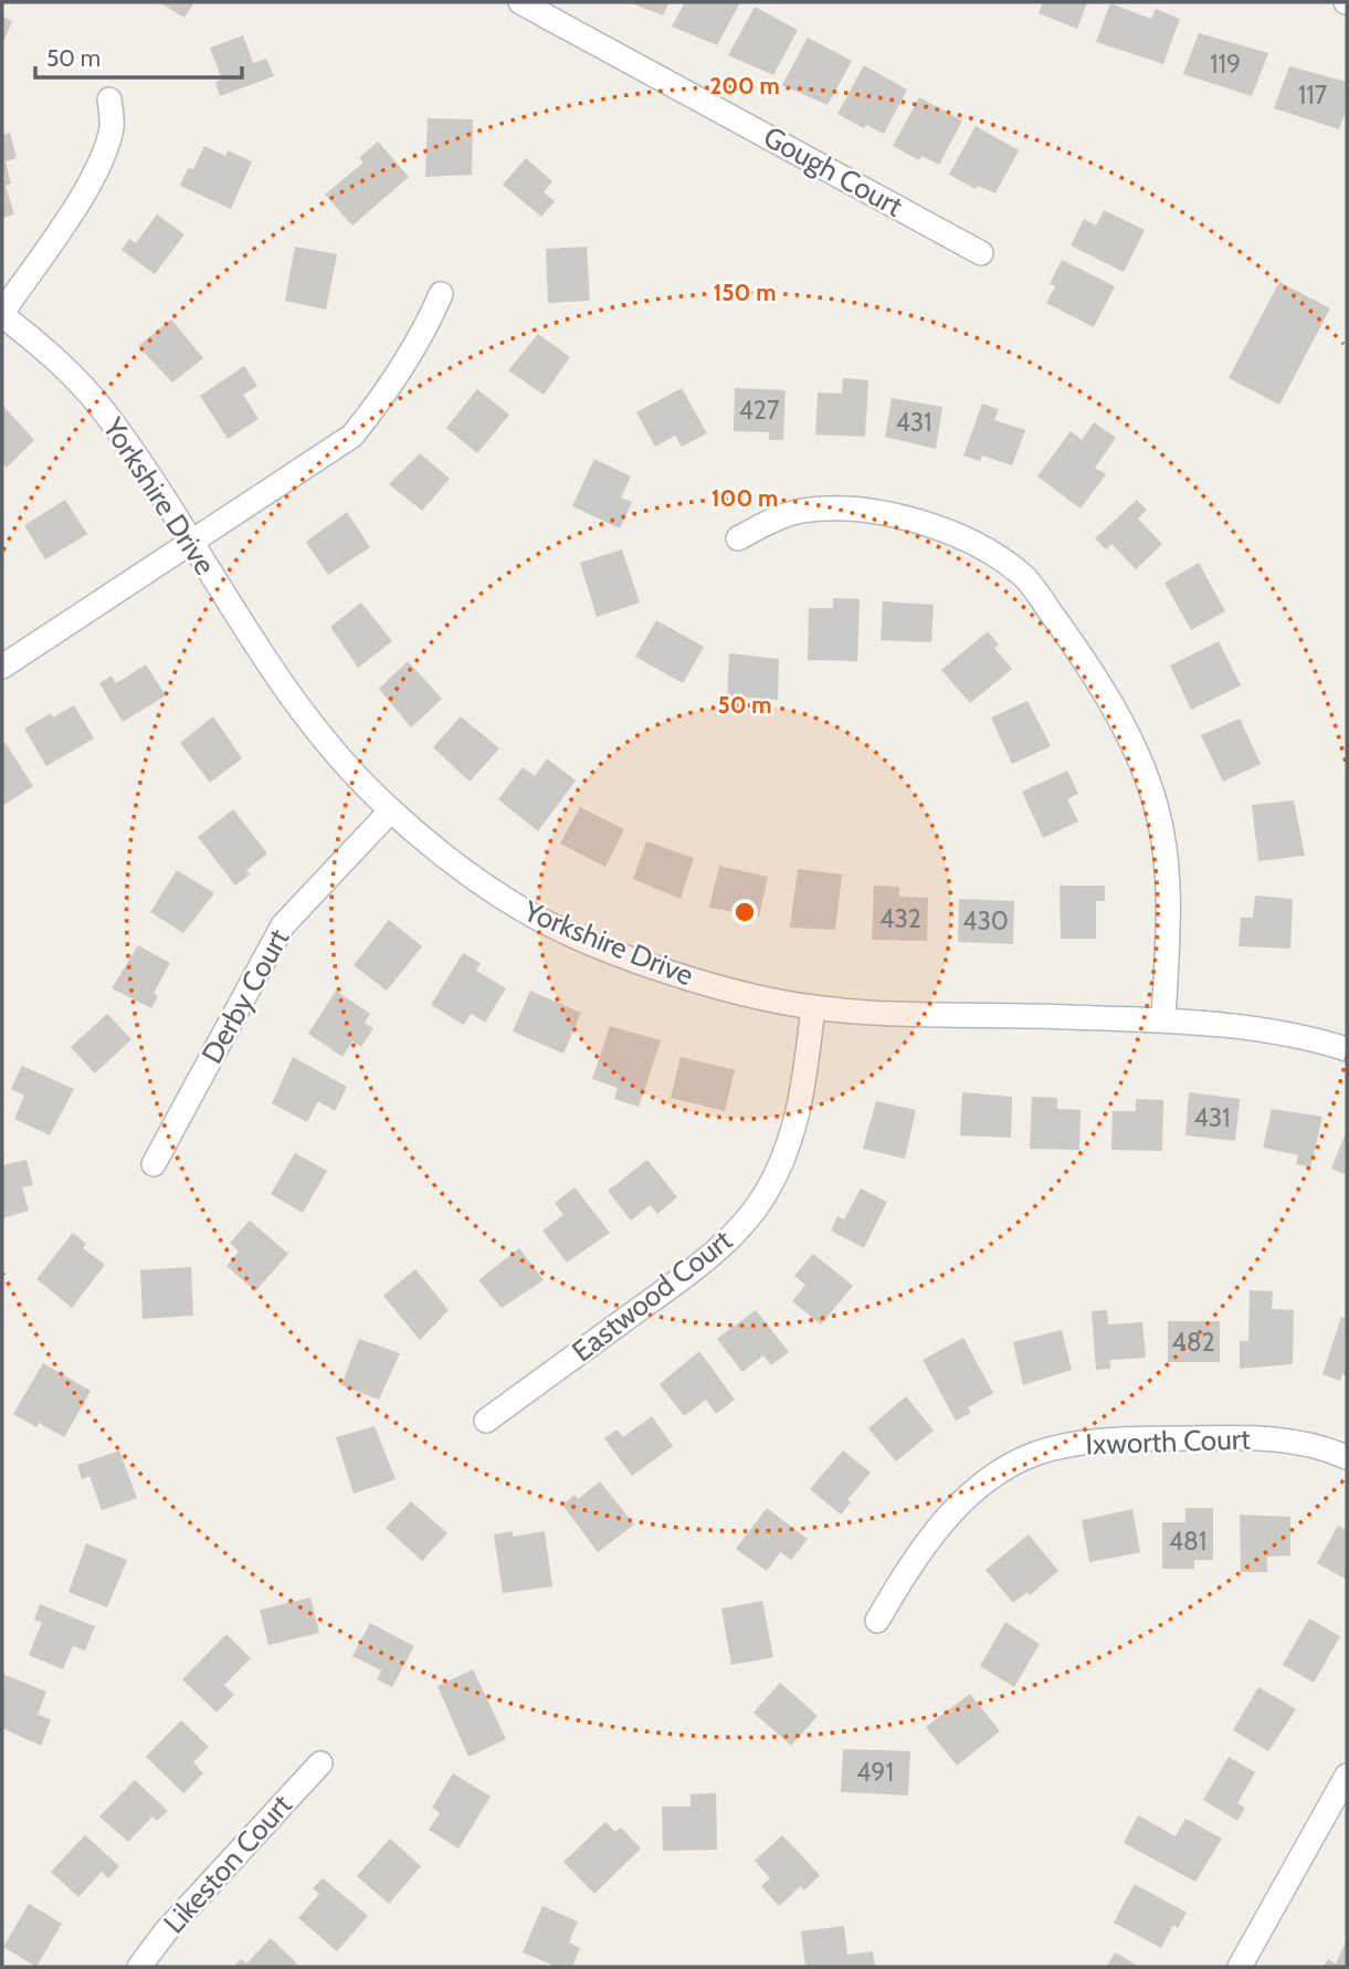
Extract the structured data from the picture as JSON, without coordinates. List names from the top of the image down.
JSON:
{
  "streets": {
    "street": [
      "Gough Court",
      "Yorkshire Drive",
      "Derby Court",
      "Eastwood Court",
      "Ixworth Court",
      "Likeston Court"
    ]
  },
  "crossings": [
    ["Yorkshire Drive", "Derby Court"],
    ["Yorkshire Drive", "Eastwood Court"]
  ],
  "house_numbers": [
    "119",
    "117",
    "427",
    "431",
    "432",
    "430",
    "431",
    "482",
    "481",
    "491"
  ],
  "scale_bar": "50 m",
  "rings": [
    "200 m",
    "150 m",
    "100 m",
    "50 m"
  ]
}
